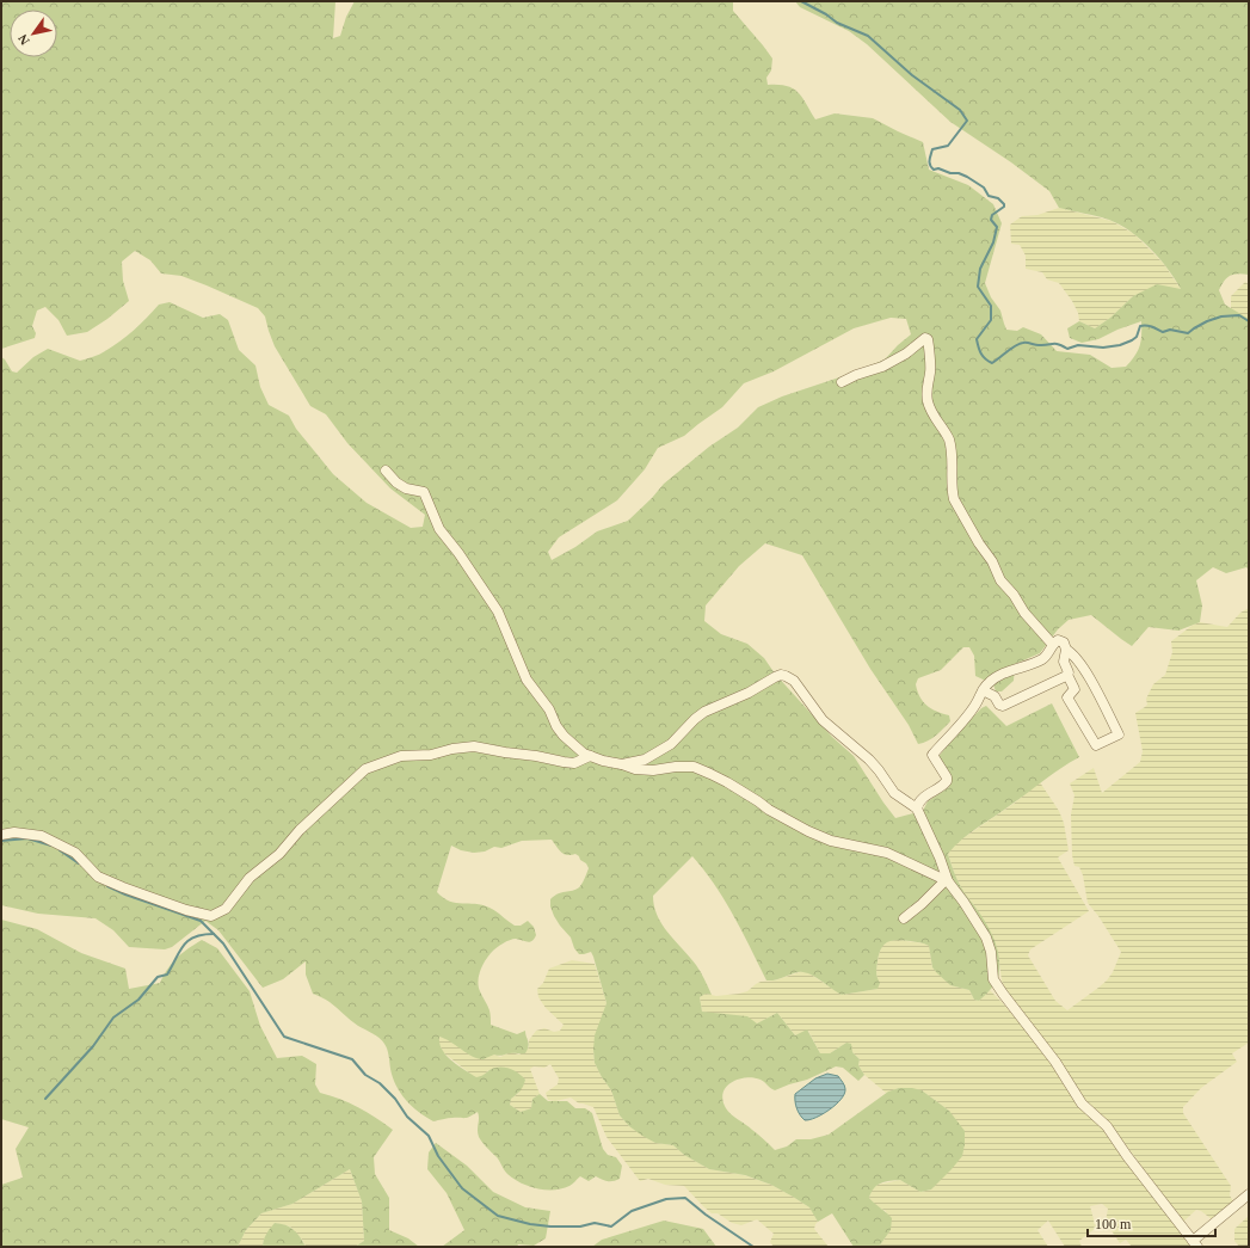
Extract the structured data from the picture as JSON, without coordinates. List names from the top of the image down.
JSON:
{
  "scale_bar": "100 m",
  "north": "bottom left"
}
